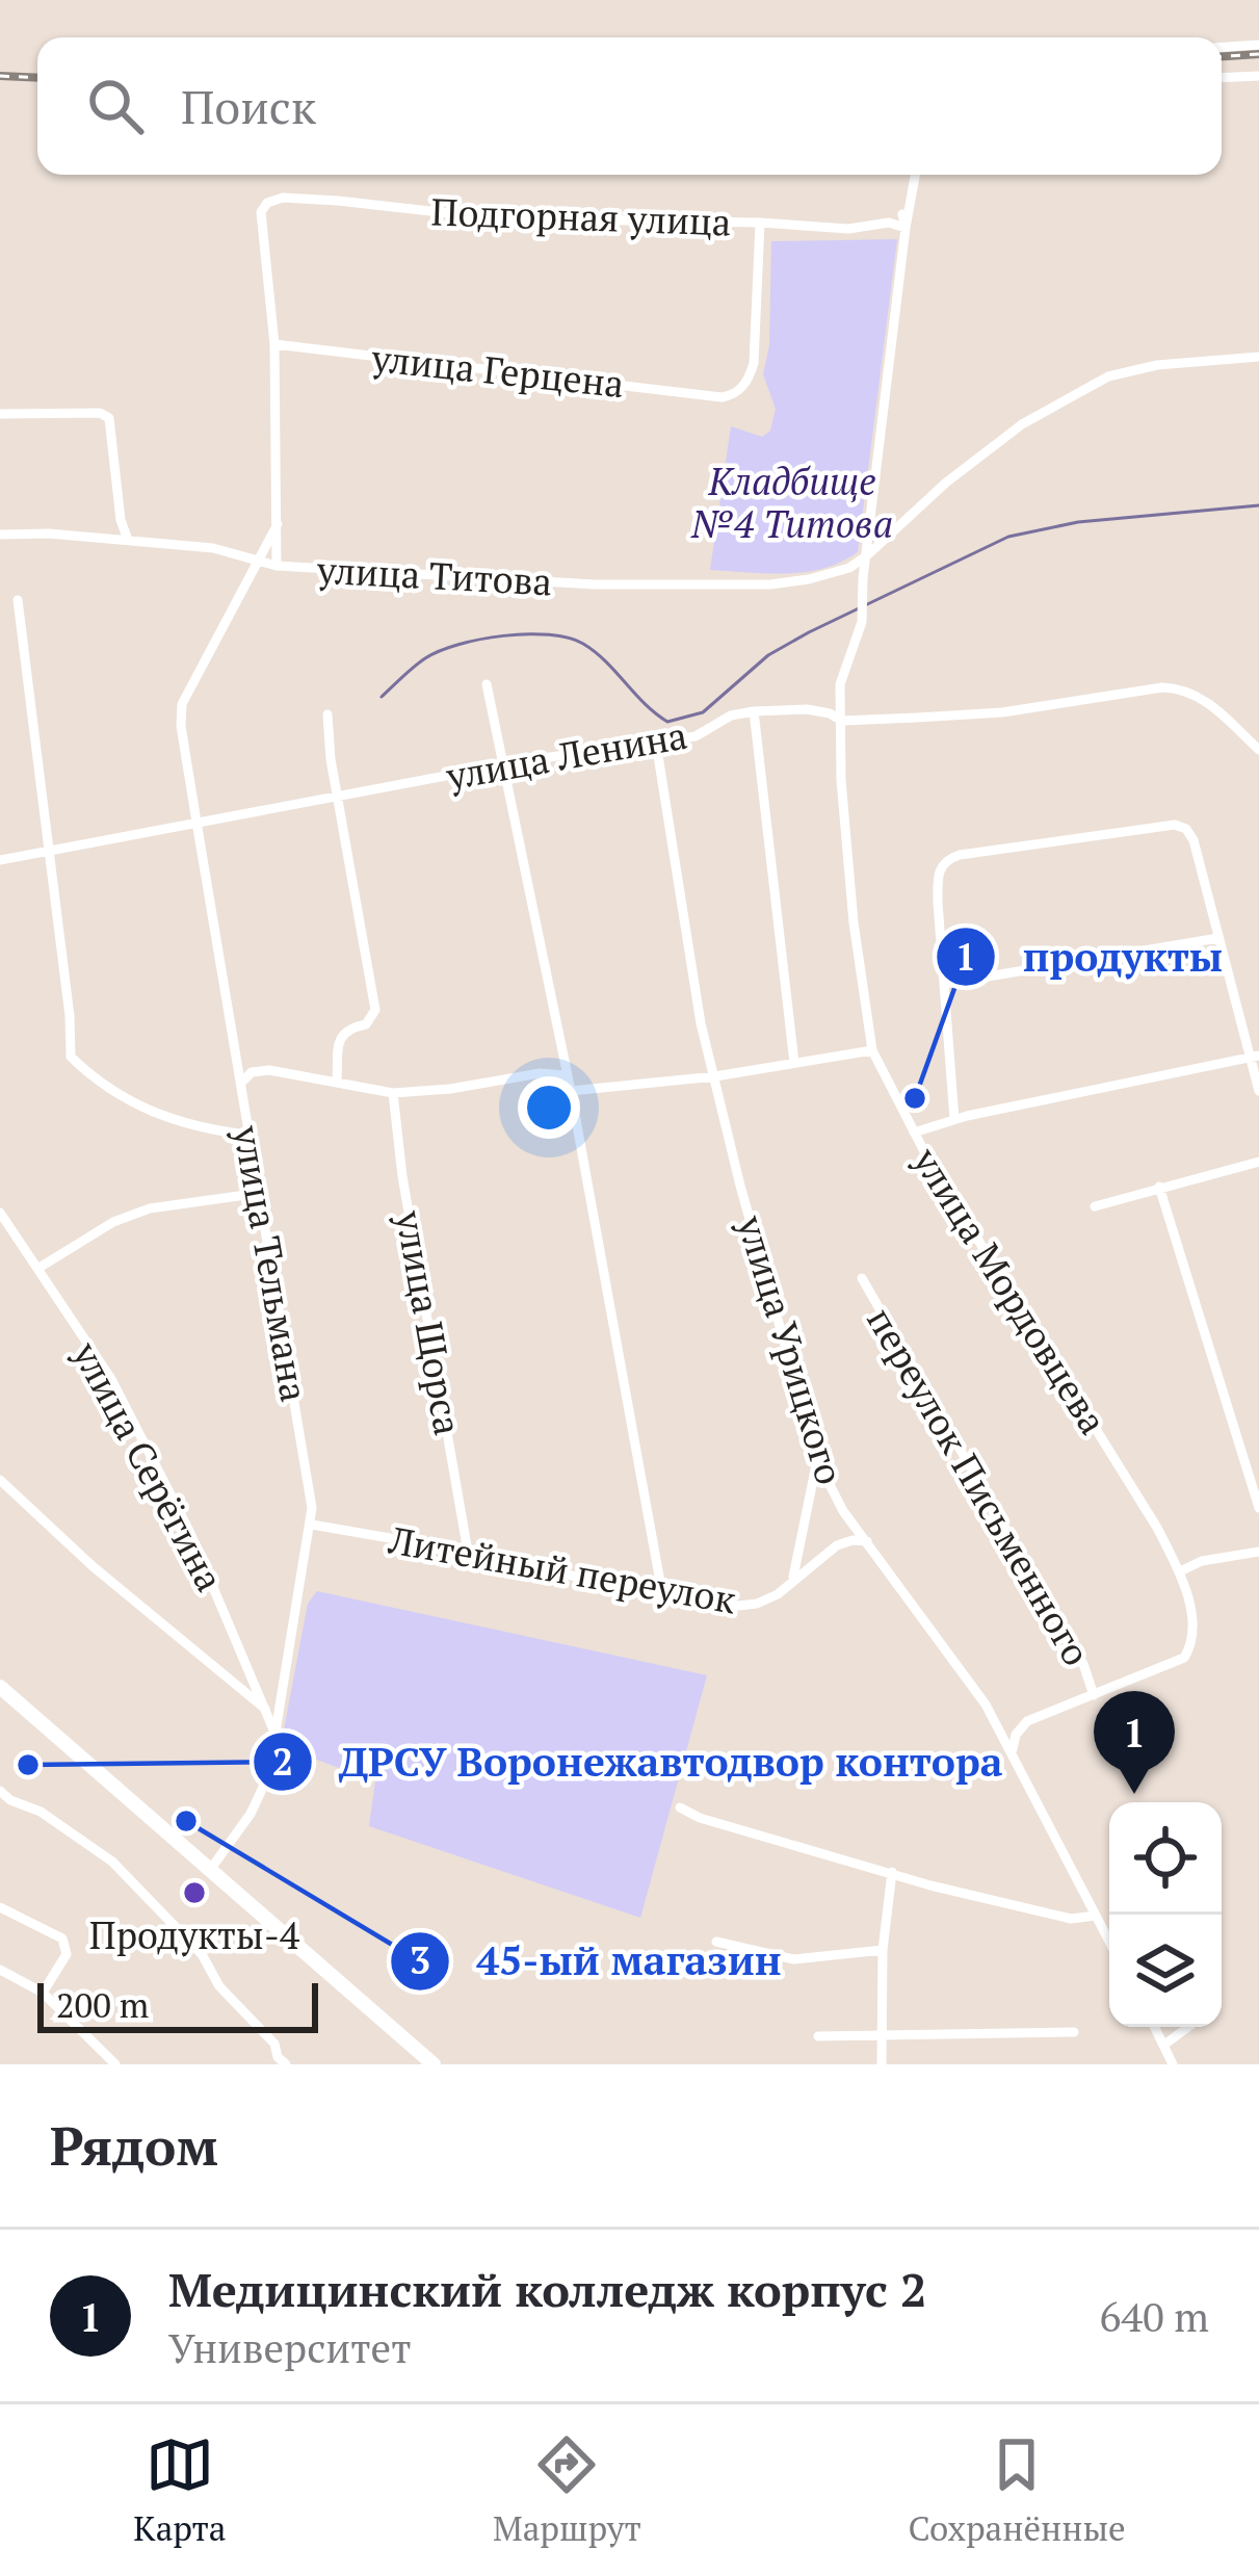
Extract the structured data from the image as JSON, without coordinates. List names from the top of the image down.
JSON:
{
  "streets": {
    "street": [
      "Подгорная улица",
      "улица Герцена",
      "улица Титова",
      "улица Ленина",
      "улица Тельмана",
      "улица Мордовцева",
      "улица Щорса",
      "улица Урицкого",
      "улица Серёгина",
      "переулок Письменного",
      "Литейный переулок"
    ]
  },
  "crossings": [
    ["Подгорная улица", "улица Герцена"],
    ["улица Титова", "улица Тельмана"],
    ["улица Титова", "улица Мордовцева"],
    ["улица Ленина", "улица Тельмана"],
    ["улица Ленина", "улица Мордовцева"],
    ["улица Ленина", "улица Урицкого"],
    ["улица Тельмана", "улица Серёгина"],
    ["улица Тельмана", "Литейный переулок"],
    ["улица Мордовцева", "улица Урицкого"],
    ["улица Мордовцева", "переулок Письменного"],
    ["улица Щорса", "Литейный переулок"],
    ["улица Урицкого", "Литейный переулок"]
  ],
  "parks": ["Кладбище №4 Титова"],
  "places": [
    "продукты",
    "ДРСУ Воронежавтодвор контора",
    "45-ый магазин",
    "Продукты-4"
  ],
  "scale_bar": "200 m",
  "page": {
    "search": "Поиск",
    "pins": "1",
    "scale": "200 m",
    "heading": "Рядом",
    "list": [
      {
        "mark": "1",
        "name": "Медицинский колледж корпус 2",
        "note": "Университет",
        "value": "640 m"
      }
    ],
    "nav": ["Карта", "Маршрут", "Сохранённые"]
  }
}
